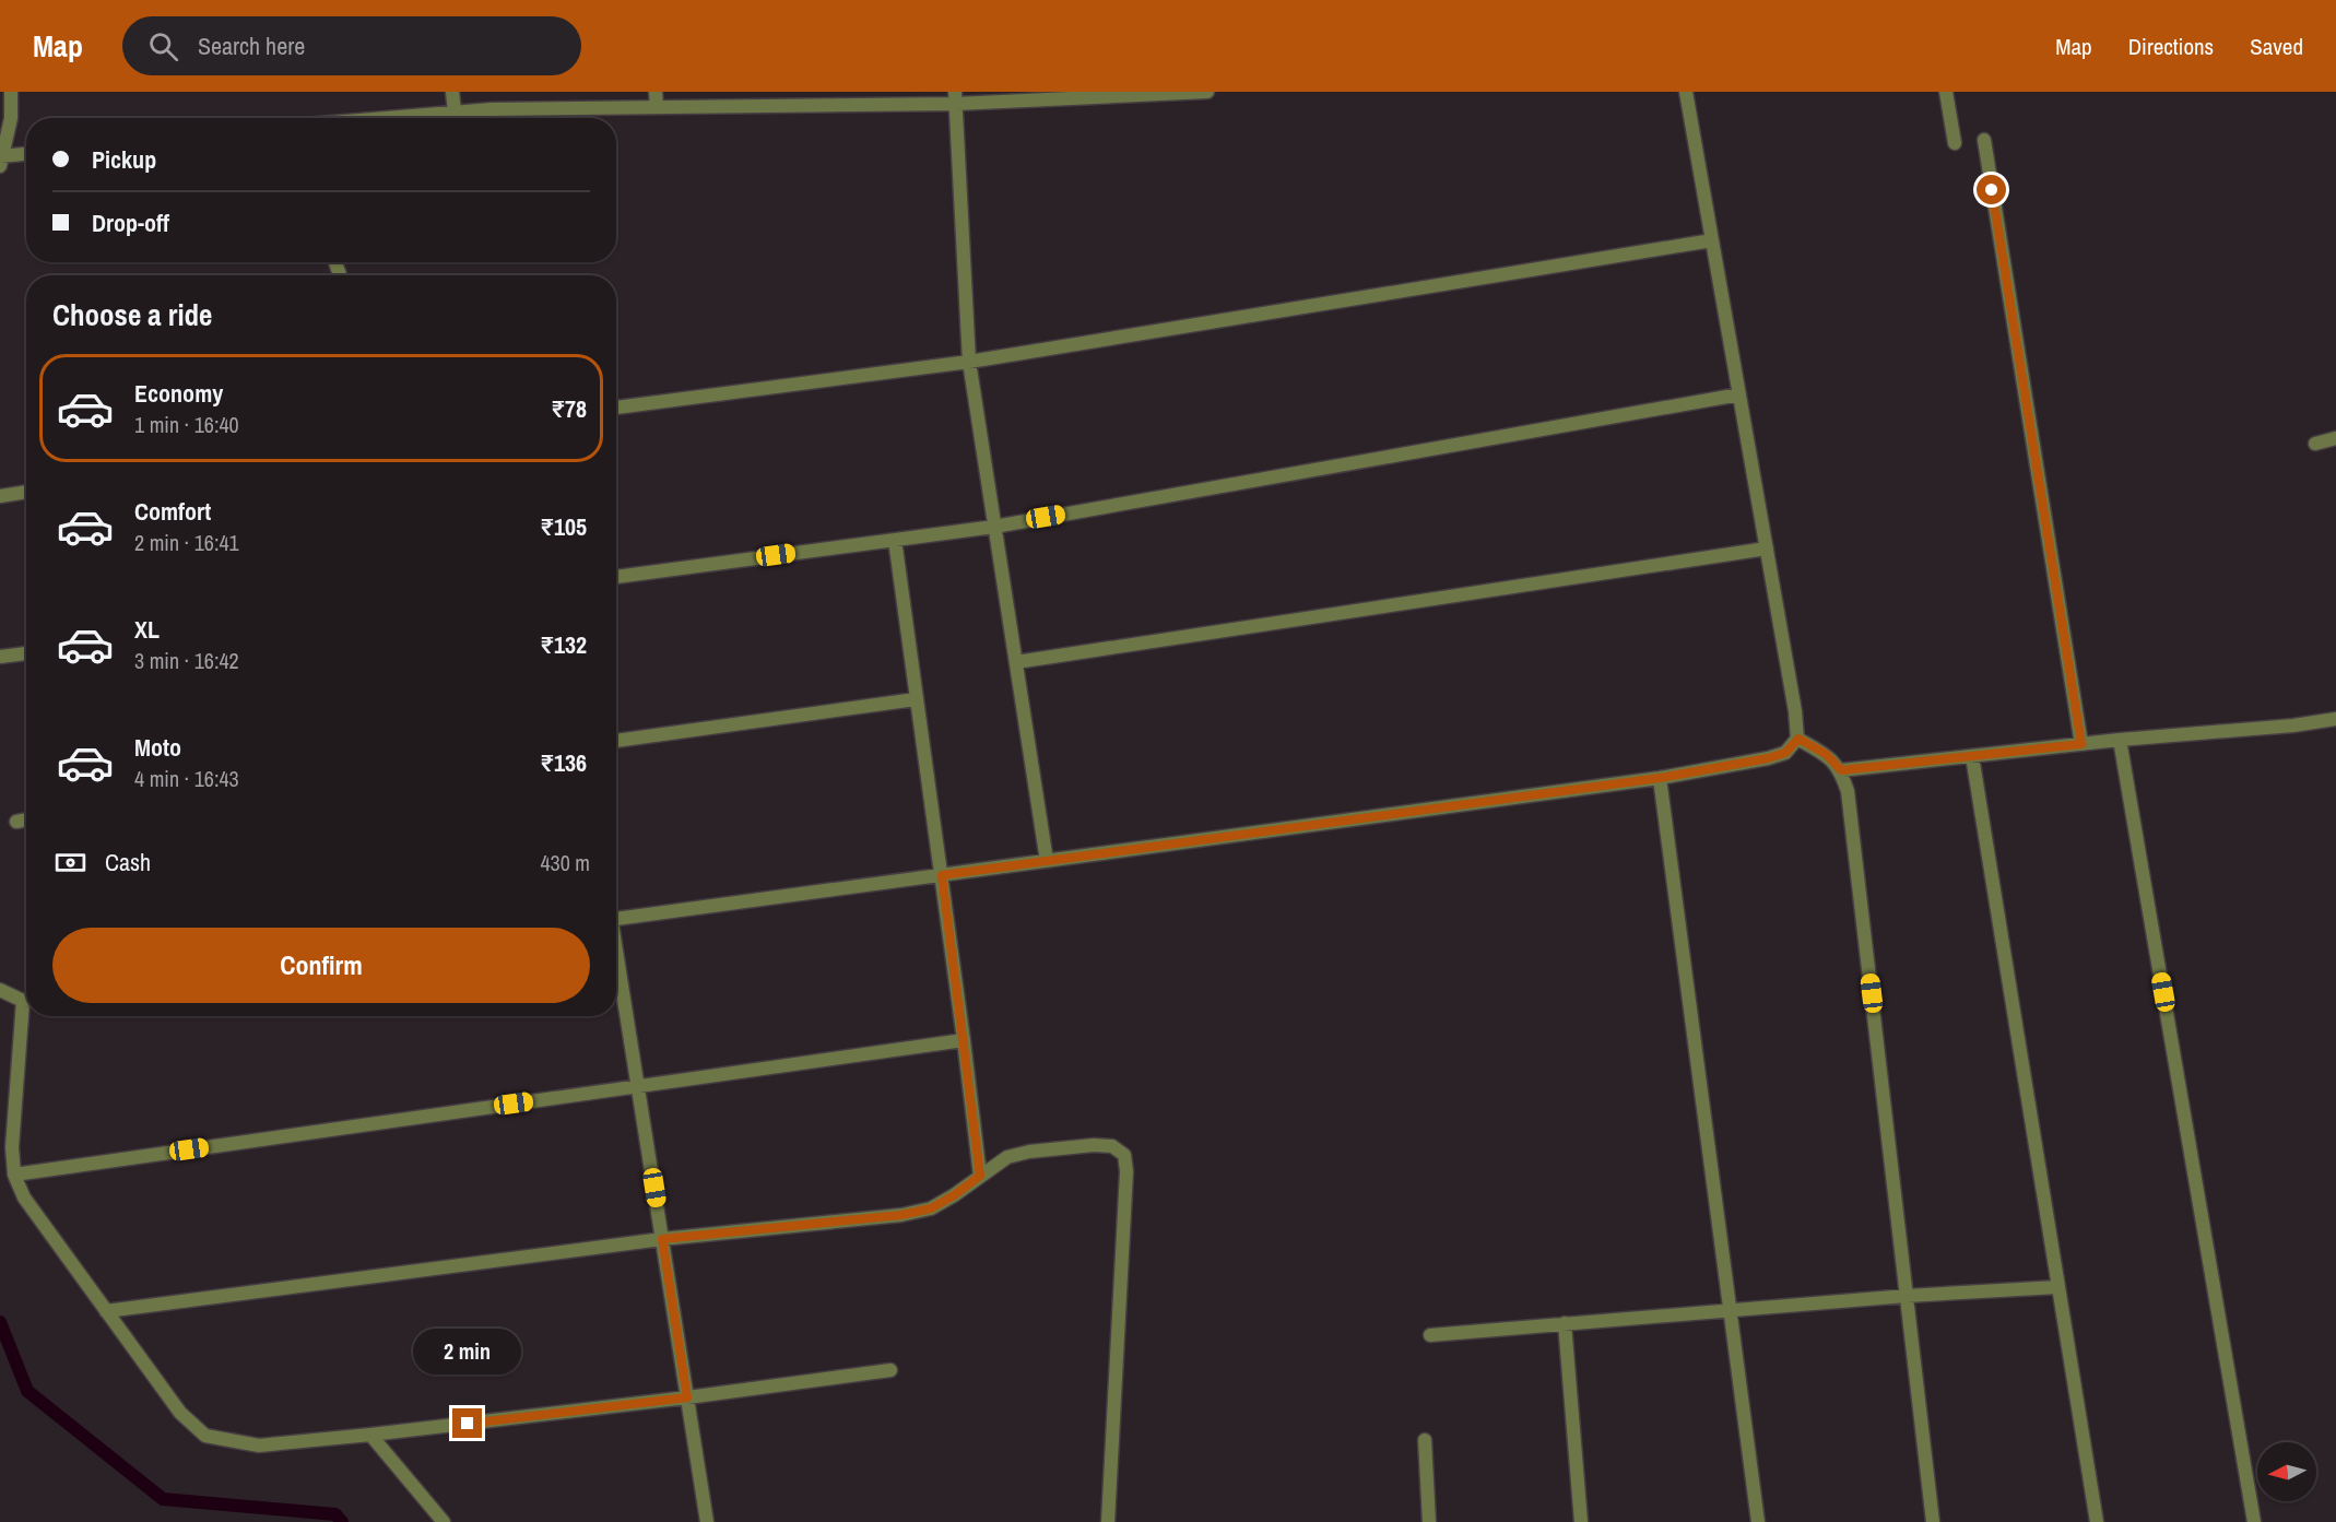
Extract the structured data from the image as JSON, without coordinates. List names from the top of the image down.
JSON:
{
  "north": "left",
  "page": {
    "header": "Map",
    "search": "Search here",
    "nav": ["Map", "Directions", "Saved"],
    "banner": ["Pickup", "Drop-off"],
    "heading": "Choose a ride",
    "list": [
      {
        "name": "Economy",
        "note": "1 min · 16:40",
        "value": "₹78"
      },
      {
        "name": "Comfort",
        "note": "2 min · 16:41",
        "value": "₹105"
      },
      {
        "name": "XL",
        "note": "3 min · 16:42",
        "value": "₹132"
      },
      {
        "name": "Moto",
        "note": "4 min · 16:43",
        "value": "₹136"
      }
    ],
    "pay": ["Cash", "430 m"],
    "buttons": "Confirm",
    "bubble": "2 min"
  }
}
